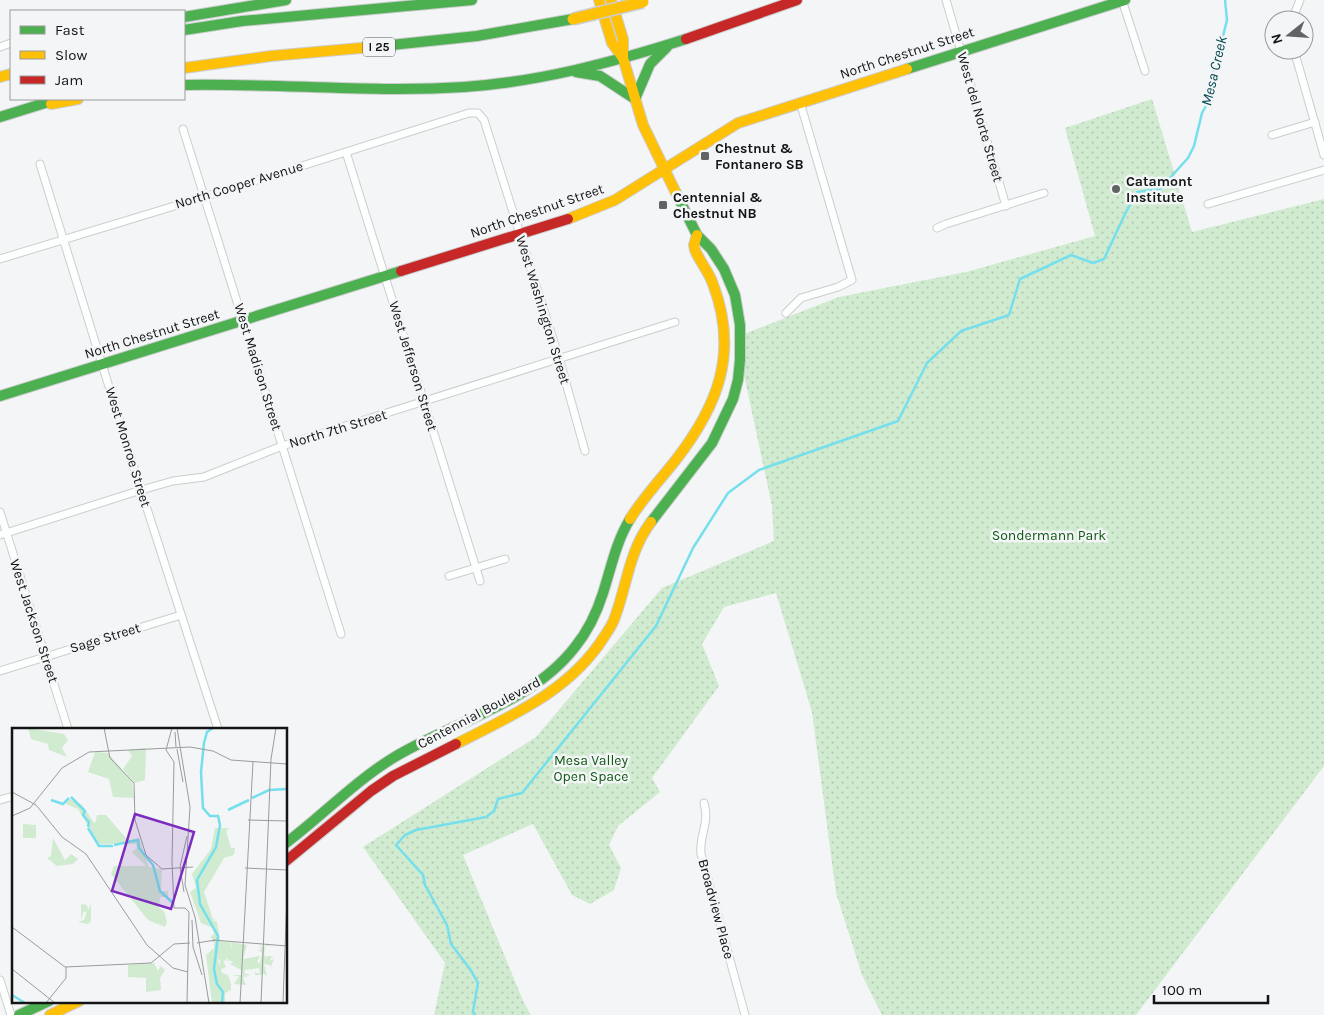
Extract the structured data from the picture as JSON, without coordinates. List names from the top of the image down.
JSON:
{
  "streets": {
    "main road": ["I 25", "North Chestnut Street", "Centennial Boulevard"],
    "street": [
      "West del Norte Street",
      "North Cooper Avenue",
      "West Washington Street",
      "West Jefferson Street",
      "West Madison Street",
      "North 7th Street",
      "West Monroe Street",
      "West Jackson Street",
      "Sage Street",
      "Broadview Place"
    ]
  },
  "crossings": [
    ["North Chestnut Street", "West del Norte Street"],
    ["North Chestnut Street", "West Washington Street"],
    ["North Chestnut Street", "West Jefferson Street"],
    ["North Chestnut Street", "West Madison Street"],
    ["North Chestnut Street", "West Monroe Street"],
    ["North Chestnut Street", "Centennial Boulevard"],
    ["North Cooper Avenue", "West Washington Street"],
    ["North Cooper Avenue", "West Jefferson Street"],
    ["North Cooper Avenue", "West Madison Street"],
    ["North Cooper Avenue", "West Monroe Street"],
    ["West Washington Street", "North 7th Street"],
    ["West Jefferson Street", "North 7th Street"],
    ["West Madison Street", "North 7th Street"],
    ["North 7th Street", "West Monroe Street"],
    ["North 7th Street", "West Jackson Street"],
    ["West Monroe Street", "Sage Street"],
    ["West Jackson Street", "Sage Street"]
  ],
  "water": ["Mesa Creek"],
  "parks": ["Sondermann Park", "Mesa Valley Open Space"],
  "places": {
    "transit": ["Chestnut & Fontanero SB", "Centennial & Chestnut NB"],
    "other": ["Catamont Institute"]
  },
  "legend": ["Fast", "Slow", "Jam"],
  "scale_bar": "100 m",
  "north": "left"
}
